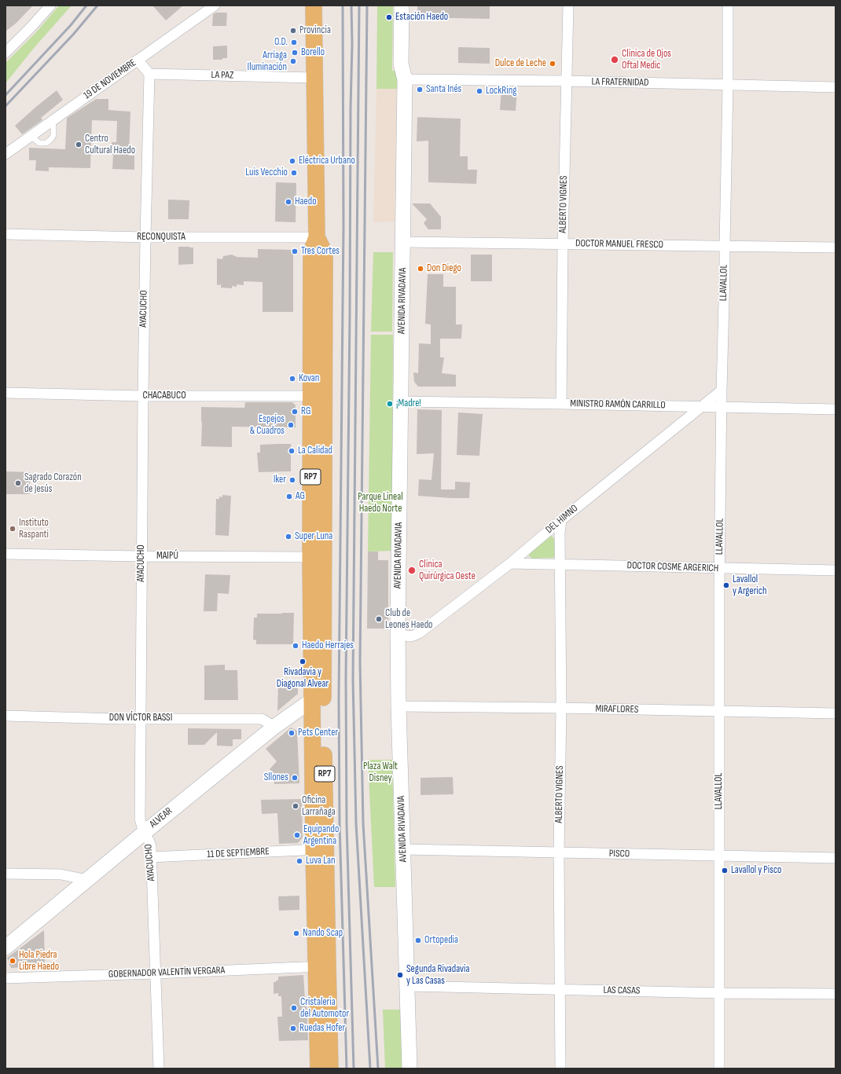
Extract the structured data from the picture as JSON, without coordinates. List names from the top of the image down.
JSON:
{
  "streets": {
    "main road": ["RP7"],
    "street": [
      "LA PAZ",
      "19 DE NOVIEMBRE",
      "LA FRATERNIDAD",
      "ALBERTO VIGNES",
      "RECONQUISTA",
      "DOCTOR MANUEL FRESCO",
      "LLAVALLOL",
      "AVENIDA RIVADAVIA",
      "AYACUCHO",
      "CHACABUCO",
      "MINISTRO RAMÓN CARRILLO",
      "DEL HIMNO",
      "MAIPÚ",
      "DOCTOR COSME ARGERICH",
      "MIRAFLORES",
      "DON VÍCTOR BASSI",
      "ALVEAR",
      "11 DE SEPTIEMBRE",
      "PISCO",
      "GOBERNADOR VALENTÍN VERGARA",
      "LAS CASAS"
    ]
  },
  "crossings": [
    ["LA PAZ", "AYACUCHO"],
    ["LA PAZ", "RP7"],
    ["LA FRATERNIDAD", "ALBERTO VIGNES"],
    ["LA FRATERNIDAD", "LLAVALLOL"],
    ["LA FRATERNIDAD", "AVENIDA RIVADAVIA"],
    ["ALBERTO VIGNES", "DOCTOR MANUEL FRESCO"],
    ["ALBERTO VIGNES", "MINISTRO RAMÓN CARRILLO"],
    ["ALBERTO VIGNES", "DEL HIMNO"],
    ["ALBERTO VIGNES", "DOCTOR COSME ARGERICH"],
    ["ALBERTO VIGNES", "MIRAFLORES"],
    ["ALBERTO VIGNES", "PISCO"],
    ["ALBERTO VIGNES", "LAS CASAS"],
    ["RECONQUISTA", "AYACUCHO"],
    ["RECONQUISTA", "RP7"],
    ["DOCTOR MANUEL FRESCO", "LLAVALLOL"],
    ["DOCTOR MANUEL FRESCO", "AVENIDA RIVADAVIA"],
    ["LLAVALLOL", "MINISTRO RAMÓN CARRILLO"],
    ["LLAVALLOL", "DEL HIMNO"],
    ["LLAVALLOL", "DOCTOR COSME ARGERICH"],
    ["LLAVALLOL", "MIRAFLORES"],
    ["LLAVALLOL", "PISCO"],
    ["LLAVALLOL", "LAS CASAS"],
    ["AVENIDA RIVADAVIA", "MINISTRO RAMÓN CARRILLO"],
    ["AVENIDA RIVADAVIA", "DEL HIMNO"],
    ["AVENIDA RIVADAVIA", "MIRAFLORES"],
    ["AVENIDA RIVADAVIA", "PISCO"],
    ["AVENIDA RIVADAVIA", "LAS CASAS"],
    ["AYACUCHO", "CHACABUCO"],
    ["AYACUCHO", "MAIPÚ"],
    ["AYACUCHO", "DON VÍCTOR BASSI"],
    ["AYACUCHO", "ALVEAR"],
    ["AYACUCHO", "11 DE SEPTIEMBRE"],
    ["AYACUCHO", "GOBERNADOR VALENTÍN VERGARA"],
    ["CHACABUCO", "RP7"],
    ["MINISTRO RAMÓN CARRILLO", "DEL HIMNO"],
    ["RP7", "MAIPÚ"],
    ["RP7", "ALVEAR"],
    ["RP7", "11 DE SEPTIEMBRE"],
    ["RP7", "GOBERNADOR VALENTÍN VERGARA"],
    ["DEL HIMNO", "DOCTOR COSME ARGERICH"],
    ["DON VÍCTOR BASSI", "ALVEAR"]
  ],
  "parks": ["Parque Lineal Haedo Norte", "Plaza Walt Disney"],
  "places": [
    "Estación Haedo",
    "Provincia",
    "O.D.",
    "Borello",
    "Clinica de Ojos Oftal Medic",
    "Arriaga Iluminación",
    "Dulce de Leche",
    "Santa Inés",
    "LockRing",
    "Centro Cultural Haedo",
    "Eléctrica Urbano",
    "Luis Vecchio",
    "Haedo",
    "Tres Cortes",
    "Don Diego",
    "Kovan",
    "¡Madre!",
    "RG",
    "Espejos & Cuadros",
    "La Calidad",
    "Iker",
    "Sagrado Corazón de Jesús",
    "AG",
    "Instituto Raspanti",
    "Super Luna",
    "Clinica Quirúrgica Oeste",
    "Lavallol y Argerich",
    "Club de Leones Haedo",
    "Haedo Herrajes",
    "Rivadavia y Diagonal Alvear",
    "Pets Center",
    "Sllones",
    "Oficina Larrañaga",
    "Equipando Argentina",
    "Luva Lan",
    "Lavallol y Pisco",
    "Nando Scap",
    "Ortopedia",
    "Hola Piedra Libre Haedo",
    "Segunda Rivadavia y Las Casas",
    "Cristaleria del Automotor",
    "Ruedas Hofer"
  ]
}
